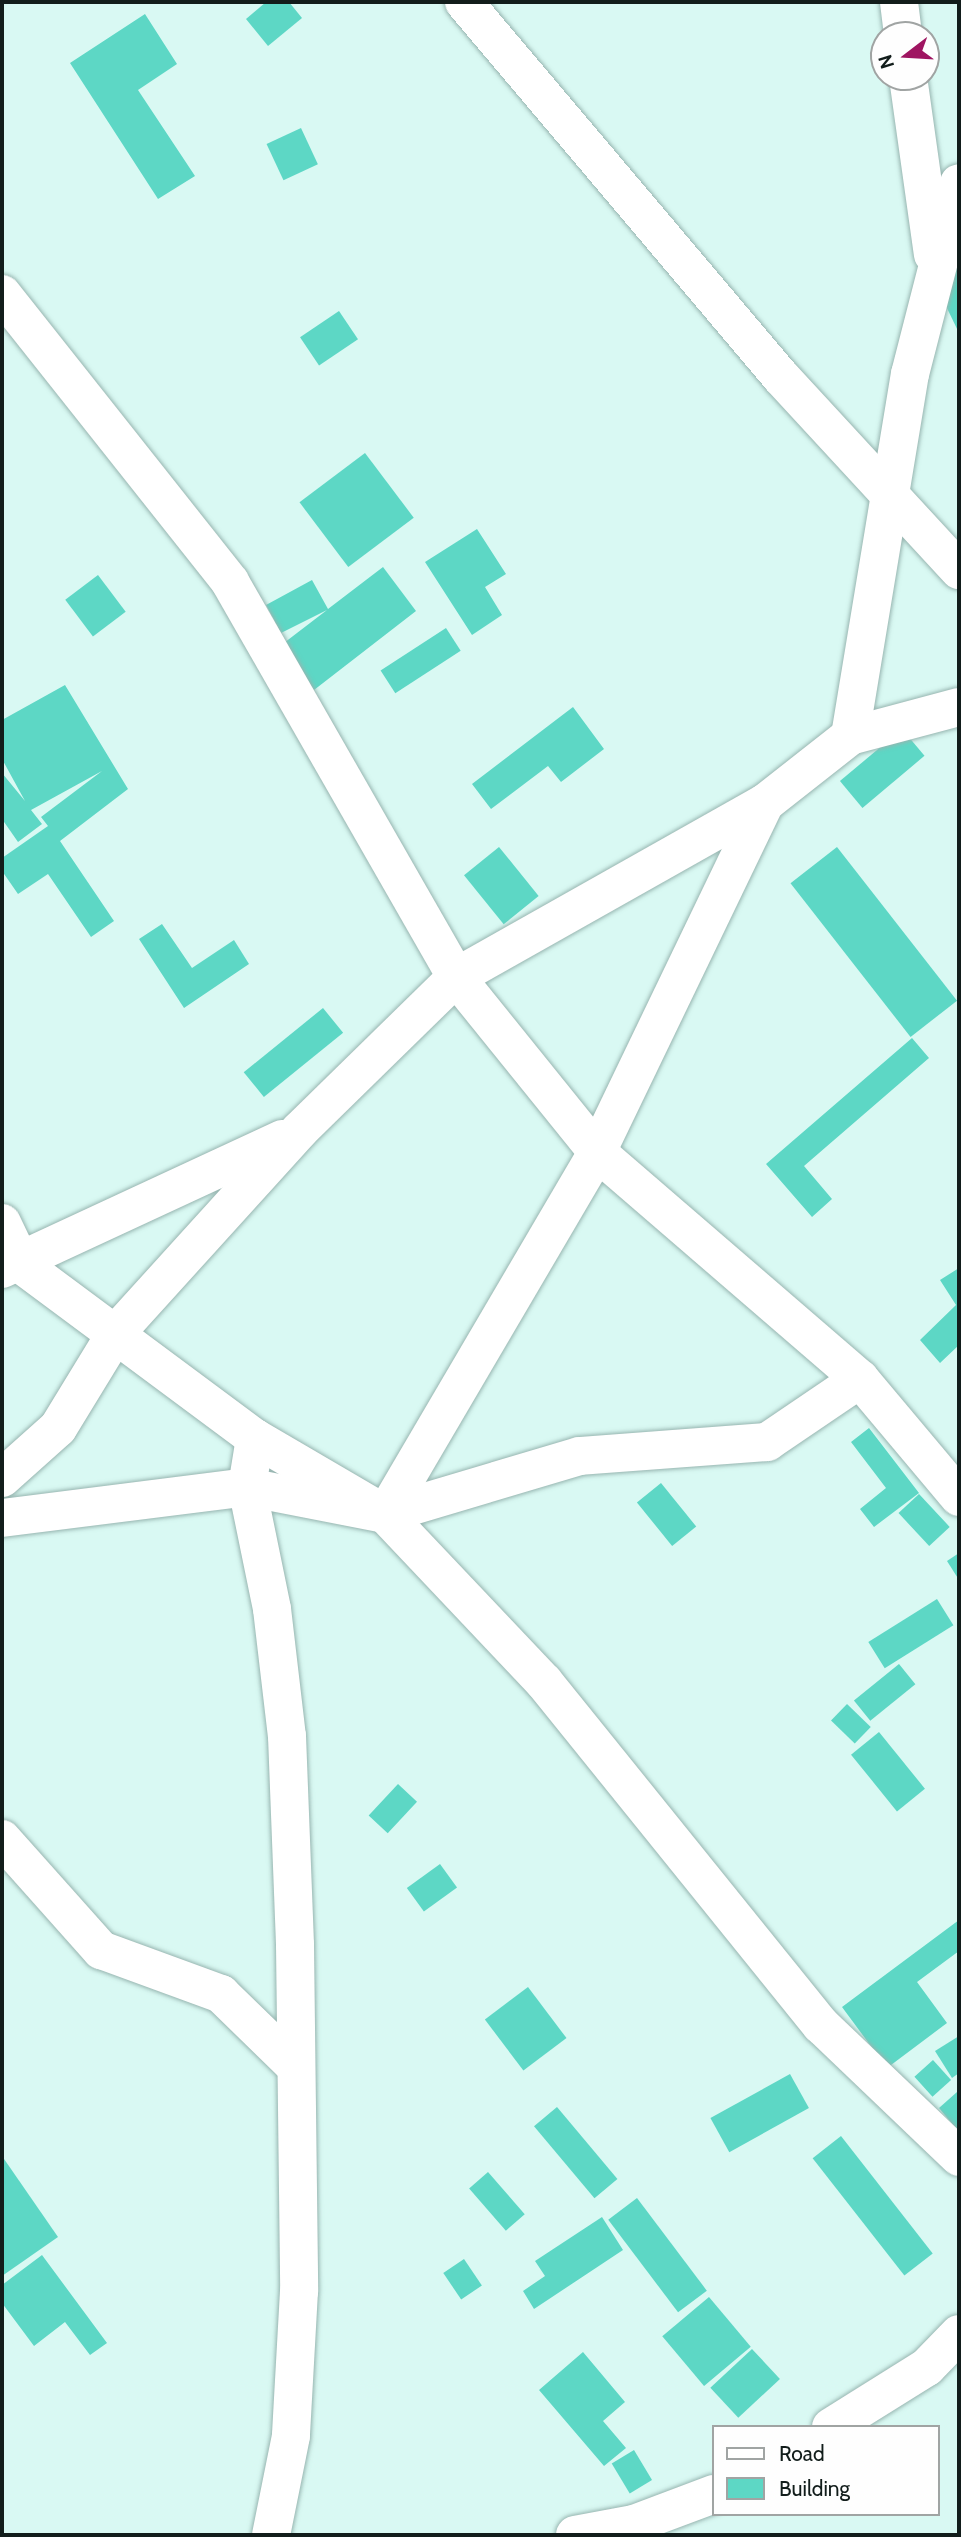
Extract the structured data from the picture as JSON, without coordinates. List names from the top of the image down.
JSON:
{
  "legend": ["Road", "Building"],
  "north": "left"
}
